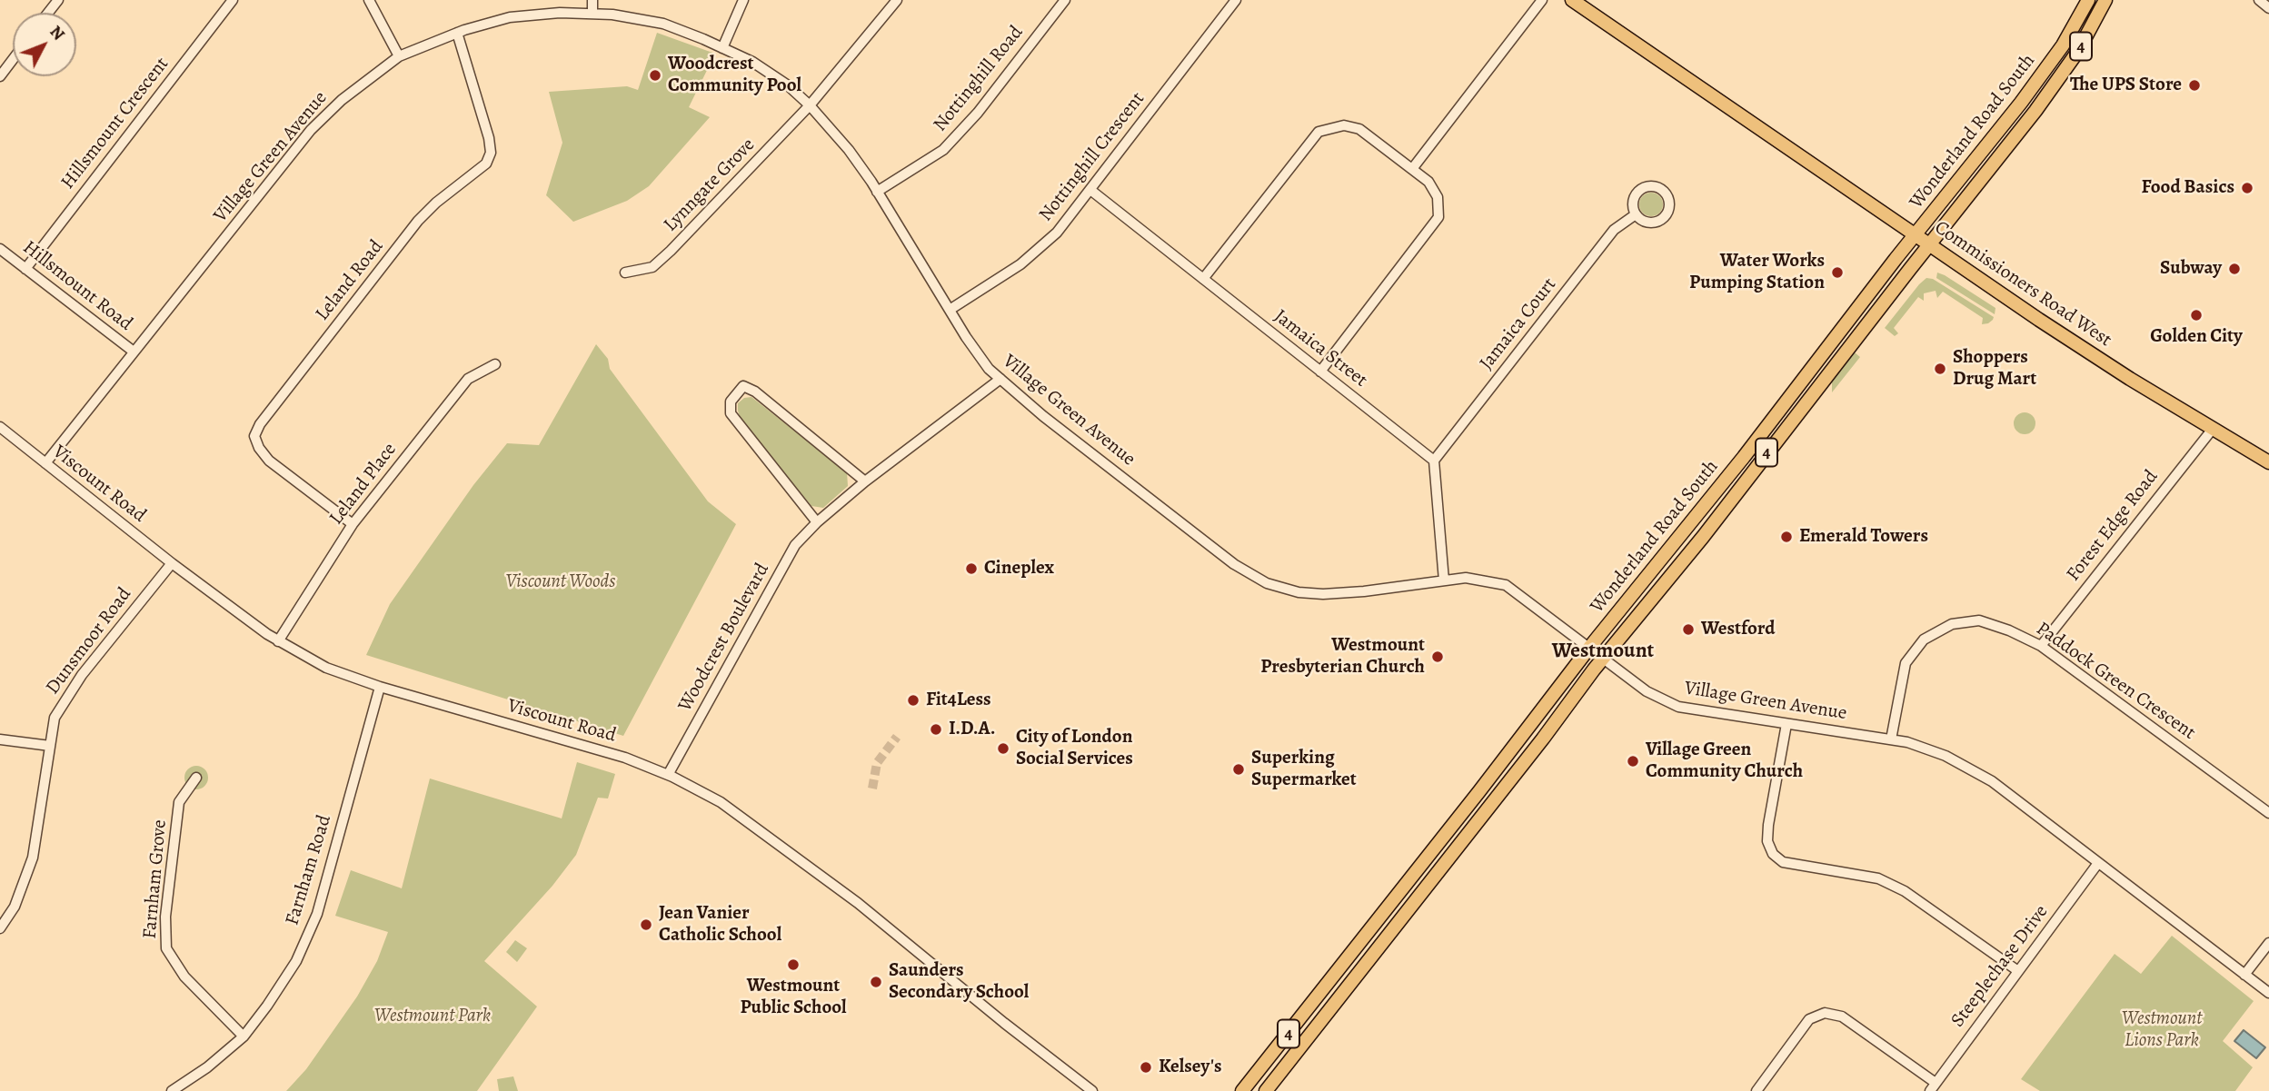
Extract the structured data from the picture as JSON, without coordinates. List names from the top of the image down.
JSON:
{
  "streets": {
    "main road": ["4", "Wonderland Road South", "Commissioners Road West"],
    "street": [
      "Nottinghill Road",
      "Hillsmount Crescent",
      "Village Green Avenue",
      "Nottinghill Crescent",
      "Lynngate Grove",
      "Leland Road",
      "Hillsmount Road",
      "Jamaica Court",
      "Jamaica Street",
      "Viscount Road",
      "Leland Place",
      "Forest Edge Road",
      "Woodcrest Boulevard",
      "Dunsmoor Road",
      "Paddock Green Crescent",
      "Farnham Road",
      "Farnham Grove",
      "Steeplechase Drive"
    ]
  },
  "crossings": [
    ["Nottinghill Road", "Village Green Avenue"],
    ["Hillsmount Crescent", "Hillsmount Road"],
    ["Wonderland Road South", "Village Green Avenue"],
    ["Wonderland Road South", "Commissioners Road West"],
    ["Village Green Avenue", "Nottinghill Crescent"],
    ["Village Green Avenue", "Lynngate Grove"],
    ["Village Green Avenue", "Leland Road"],
    ["Village Green Avenue", "Hillsmount Road"],
    ["Village Green Avenue", "Viscount Road"],
    ["Village Green Avenue", "Woodcrest Boulevard"],
    ["Village Green Avenue", "Paddock Green Crescent"],
    ["Village Green Avenue", "Steeplechase Drive"],
    ["Nottinghill Crescent", "Jamaica Street"],
    ["Leland Road", "Leland Place"],
    ["Commissioners Road West", "Forest Edge Road"],
    ["Jamaica Court", "Jamaica Street"],
    ["Viscount Road", "Leland Place"],
    ["Viscount Road", "Woodcrest Boulevard"],
    ["Viscount Road", "Dunsmoor Road"],
    ["Viscount Road", "Farnham Road"],
    ["Forest Edge Road", "Paddock Green Crescent"],
    ["Farnham Road", "Farnham Grove"]
  ],
  "districts": ["Westmount"],
  "parks": ["Viscount Woods", "Westmount Park", "Westmount Lions Park"],
  "places": [
    "Woodcrest Community Pool",
    "The UPS Store",
    "Food Basics",
    "Subway",
    "Water Works Pumping Station",
    "Golden City",
    "Shoppers Drug Mart",
    "Emerald Towers",
    "Cineplex",
    "Westford",
    "Westmount Presbyterian Church",
    "Fit4Less",
    "I.D.A.",
    "City of London Social Services",
    "Village Green Community Church",
    "Superking Supermarket",
    "Jean Vanier Catholic School",
    "Westmount Public School",
    "Saunders Secondary School",
    "Kelsey's"
  ],
  "north": "top right"
}
